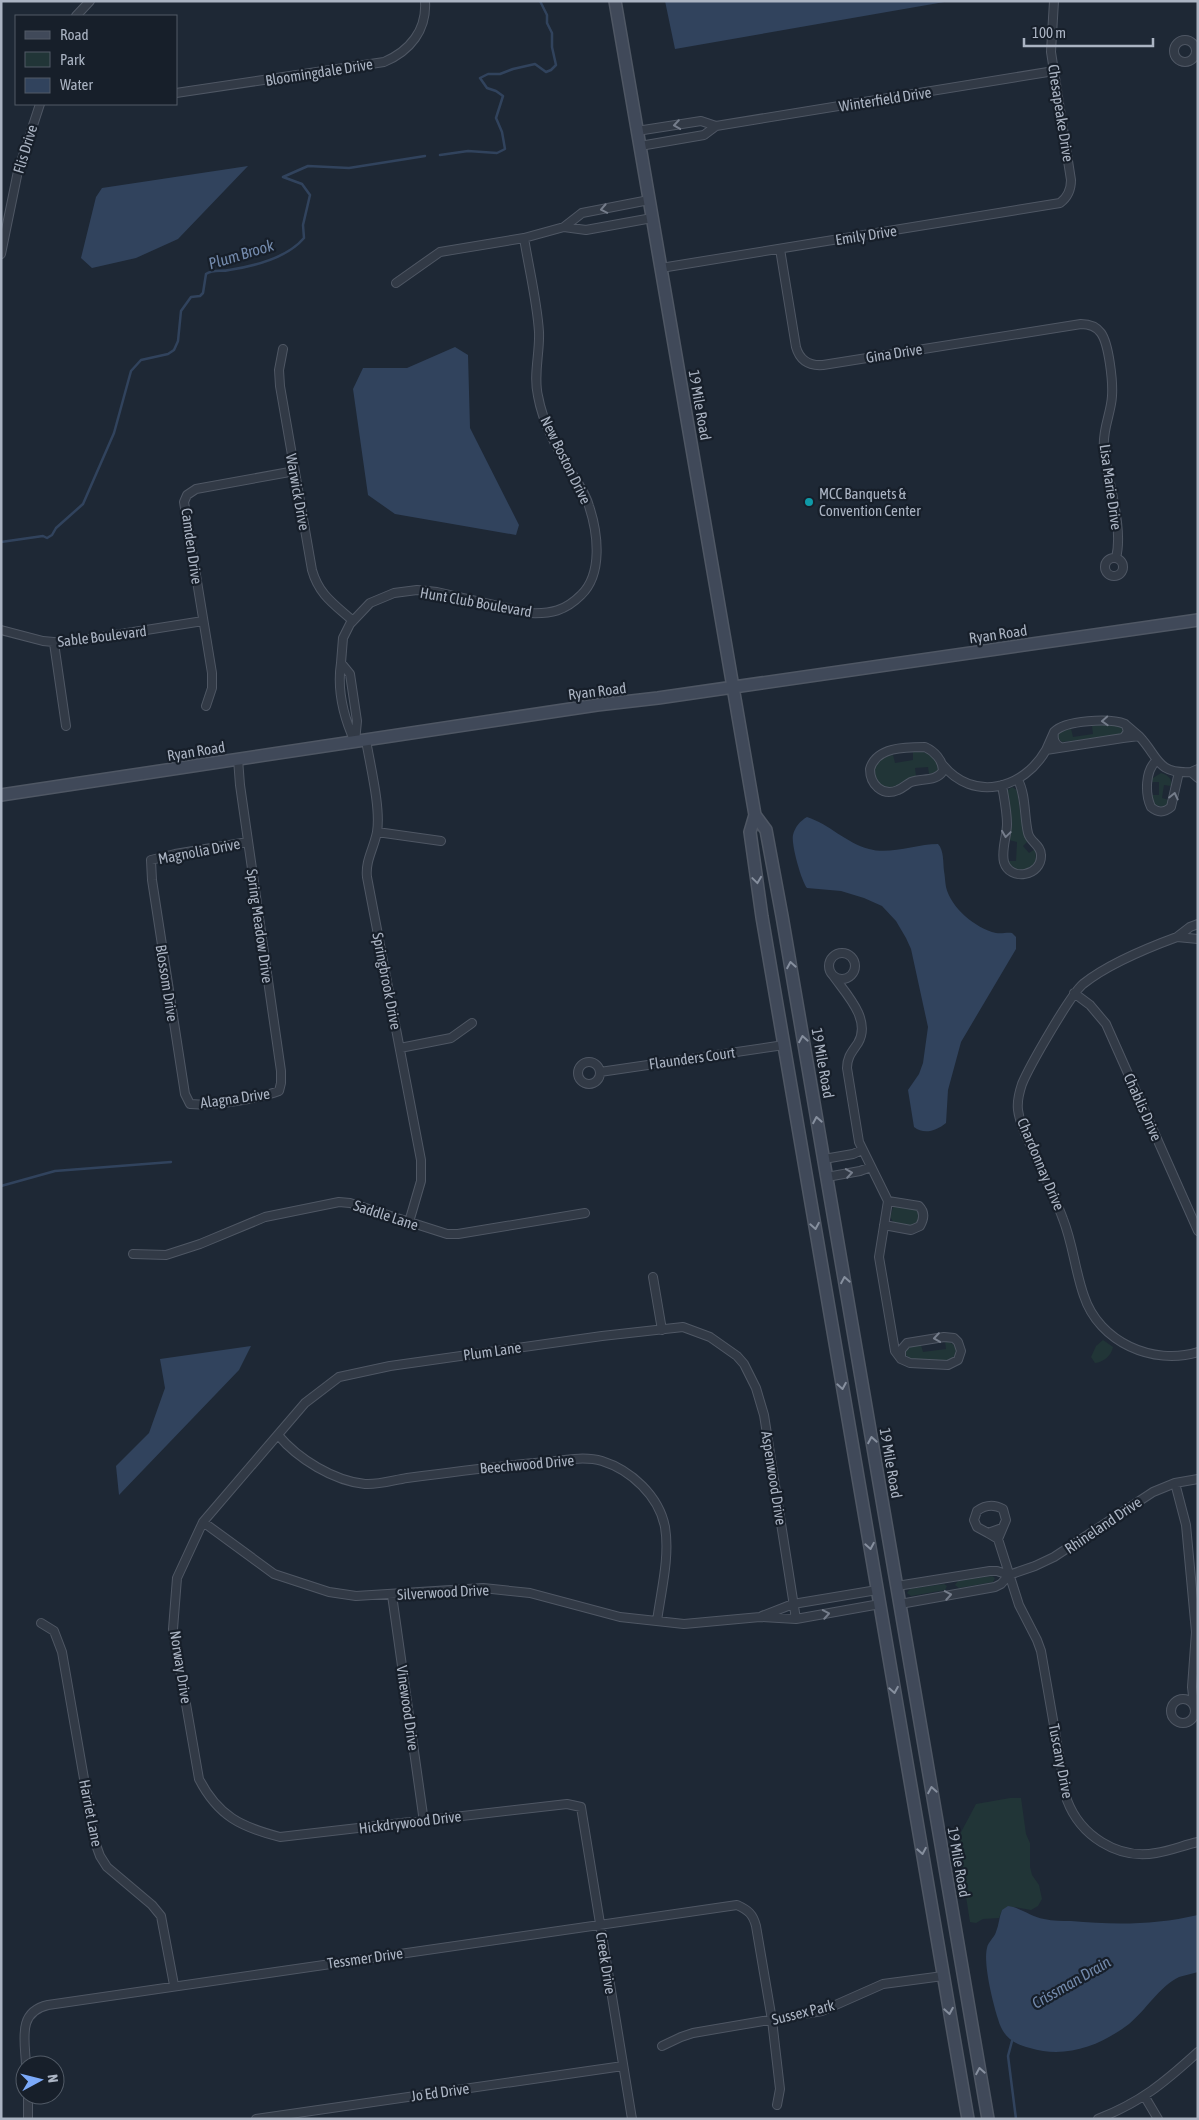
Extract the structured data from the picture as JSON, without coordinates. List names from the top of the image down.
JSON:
{
  "streets": {
    "main road": ["19 Mile Road", "Ryan Road"],
    "street": [
      "Bloomingdale Drive",
      "Winterfield Drive",
      "Chesapeake Drive",
      "Flis Drive",
      "Emily Drive",
      "Gina Drive",
      "New Boston Drive",
      "Lisa Marie Drive",
      "Warwick Drive",
      "Camden Drive",
      "Hunt Club Boulevard",
      "Sable Boulevard",
      "Magnolia Drive",
      "Spring Meadow Drive",
      "Springbrook Drive",
      "Blossom Drive",
      "Flaunders Court",
      "Alagna Drive",
      "Chablis Drive",
      "Chardonnay Drive",
      "Saddle Lane",
      "Plum Lane",
      "Beechwood Drive",
      "Aspenwood Drive",
      "Rhineland Drive",
      "Silverwood Drive",
      "Norway Drive",
      "Vinewood Drive",
      "Tuscany Drive",
      "Harriet Lane",
      "Hickdrywood Drive",
      "Tessmer Drive",
      "Creek Drive",
      "Sussex Park",
      "Jo Ed Drive"
    ]
  },
  "crossings": [
    ["Winterfield Drive", "Chesapeake Drive"],
    ["Winterfield Drive", "19 Mile Road"],
    ["Chesapeake Drive", "Emily Drive"],
    ["Emily Drive", "Gina Drive"],
    ["Emily Drive", "19 Mile Road"],
    ["Gina Drive", "Lisa Marie Drive"],
    ["19 Mile Road", "Ryan Road"],
    ["19 Mile Road", "Flaunders Court"],
    ["19 Mile Road", "Rhineland Drive"],
    ["19 Mile Road", "Silverwood Drive"],
    ["19 Mile Road", "Sussex Park"],
    ["New Boston Drive", "Hunt Club Boulevard"],
    ["Warwick Drive", "Camden Drive"],
    ["Warwick Drive", "Hunt Club Boulevard"],
    ["Camden Drive", "Sable Boulevard"],
    ["Hunt Club Boulevard", "Ryan Road"],
    ["Hunt Club Boulevard", "Springbrook Drive"],
    ["Ryan Road", "Spring Meadow Drive"],
    ["Ryan Road", "Springbrook Drive"],
    ["Magnolia Drive", "Spring Meadow Drive"],
    ["Magnolia Drive", "Blossom Drive"],
    ["Spring Meadow Drive", "Alagna Drive"],
    ["Springbrook Drive", "Saddle Lane"],
    ["Blossom Drive", "Alagna Drive"],
    ["Chablis Drive", "Chardonnay Drive"],
    ["Plum Lane", "Beechwood Drive"],
    ["Plum Lane", "Aspenwood Drive"],
    ["Plum Lane", "Norway Drive"],
    ["Beechwood Drive", "Silverwood Drive"],
    ["Beechwood Drive", "Norway Drive"],
    ["Aspenwood Drive", "Silverwood Drive"],
    ["Rhineland Drive", "Tuscany Drive"],
    ["Silverwood Drive", "Norway Drive"],
    ["Silverwood Drive", "Vinewood Drive"],
    ["Norway Drive", "Hickdrywood Drive"],
    ["Vinewood Drive", "Hickdrywood Drive"],
    ["Harriet Lane", "Tessmer Drive"],
    ["Hickdrywood Drive", "Creek Drive"],
    ["Tessmer Drive", "Creek Drive"],
    ["Tessmer Drive", "Sussex Park"],
    ["Creek Drive", "Jo Ed Drive"]
  ],
  "water": ["Plum Brook", "Crissman Drain"],
  "places": ["MCC Banquets & Convention Center"],
  "legend": ["Road", "Park", "Water"],
  "scale_bar": "100 m",
  "north": "right"
}
